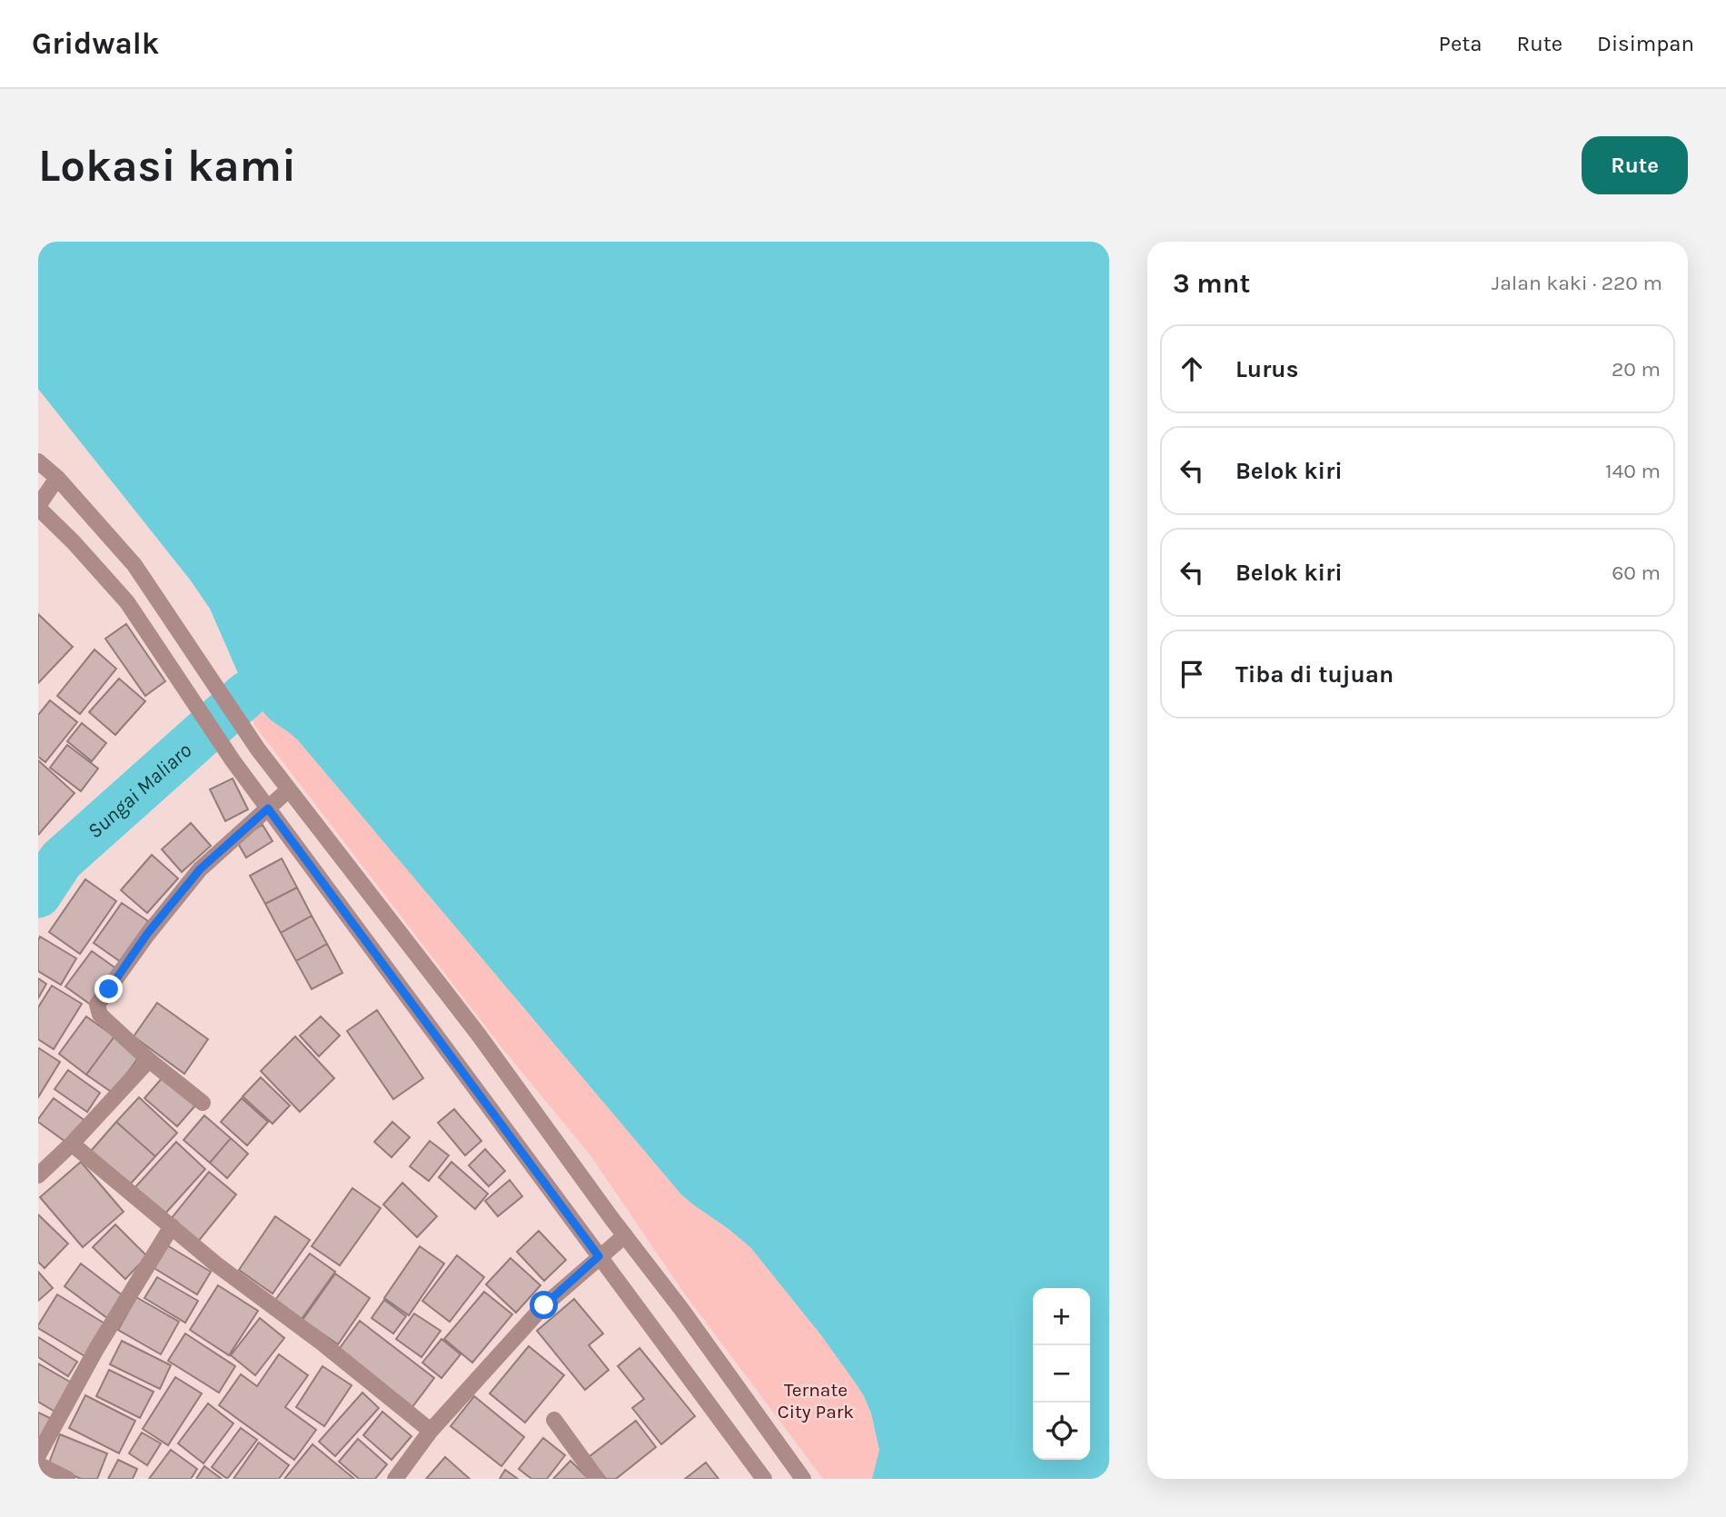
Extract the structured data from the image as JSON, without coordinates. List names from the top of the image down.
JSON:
{
  "water": ["Sungai Maliaro"],
  "parks": ["Ternate City Park"],
  "page": {
    "header": "Gridwalk",
    "nav": ["Peta", "Rute", "Disimpan"],
    "buttons": "Rute",
    "title": "Lokasi kami",
    "heading": ["3 mnt", "Jalan kaki · 220 m"],
    "list": [
      ["Lurus", "20 m"],
      ["Belok kiri", "140 m"],
      ["Belok kiri", "60 m"],
      "Tiba di tujuan"
    ],
    "map_buttons": ["+", "−"]
  }
}
